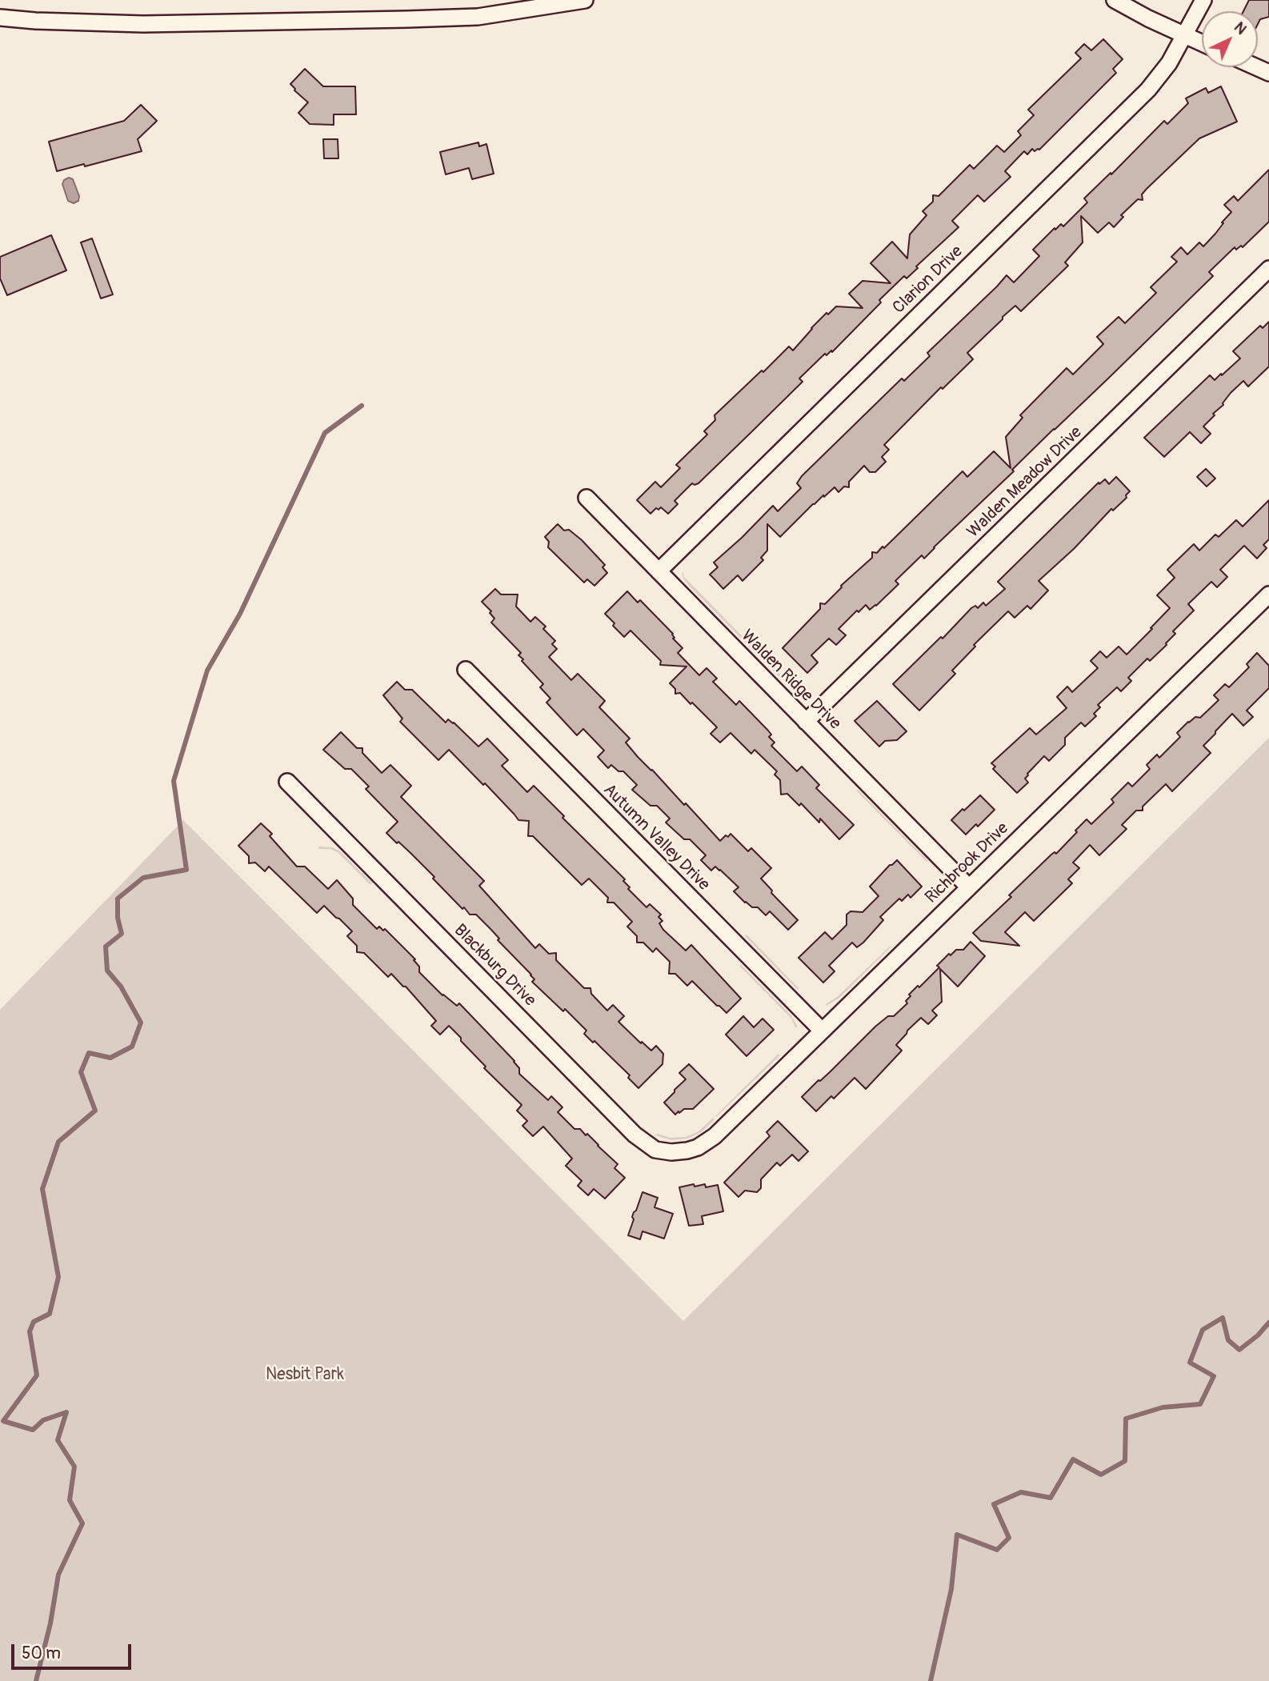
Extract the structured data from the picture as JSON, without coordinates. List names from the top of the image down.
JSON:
{
  "streets": {
    "street": [
      "Clarion Drive",
      "Walden Meadow Drive",
      "Walden Ridge Drive",
      "Autumn Valley Drive",
      "Richbrook Drive",
      "Blackburg Drive"
    ]
  },
  "crossings": [
    ["Clarion Drive", "Walden Ridge Drive"],
    ["Walden Meadow Drive", "Walden Ridge Drive"],
    ["Walden Ridge Drive", "Richbrook Drive"],
    ["Autumn Valley Drive", "Richbrook Drive"],
    ["Richbrook Drive", "Blackburg Drive"]
  ],
  "parks": ["Nesbit Park"],
  "scale_bar": "50 m",
  "north": "top right"
}
